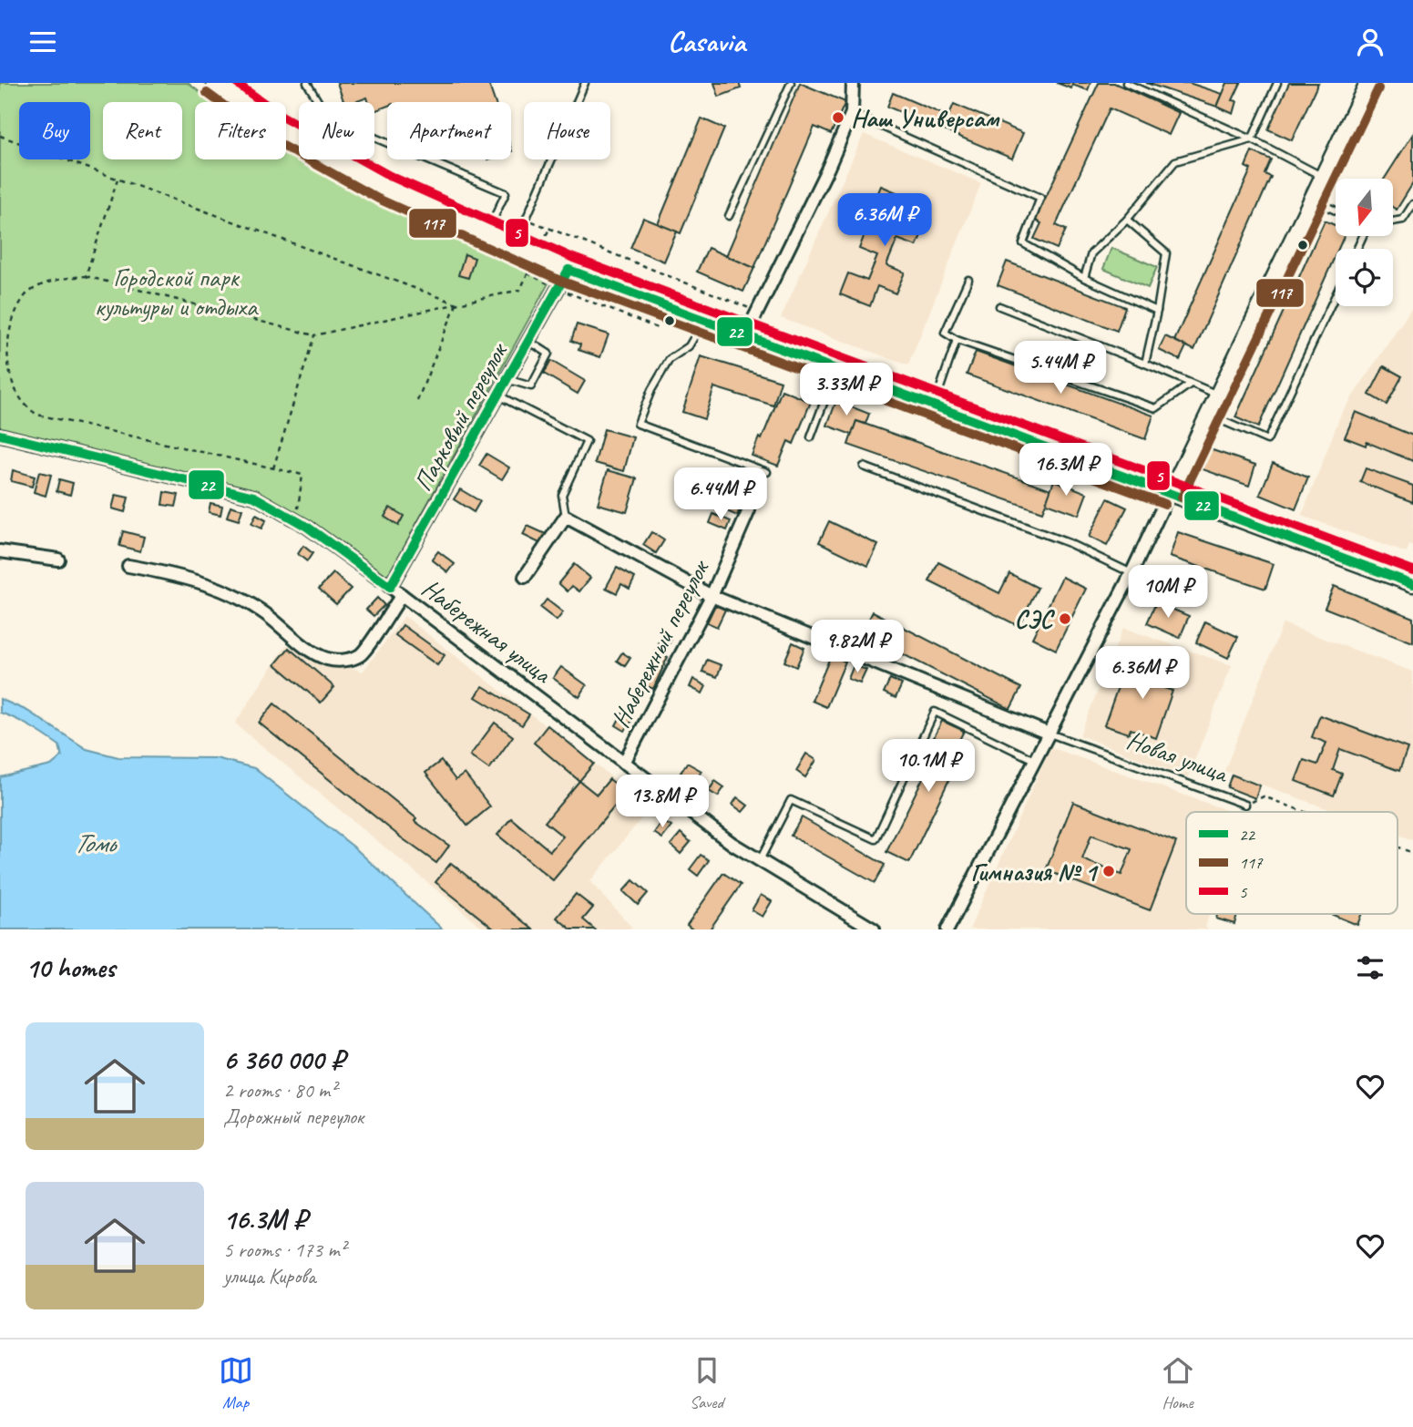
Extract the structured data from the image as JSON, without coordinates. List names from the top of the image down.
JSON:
{
  "streets": {
    "street": [
      "Парковый переулок",
      "Набережная улица",
      "Набережный переулок",
      "Новая улица"
    ]
  },
  "crossings": [
    ["Парковый переулок", "Набережная улица"],
    ["Набережная улица", "Набережный переулок"],
    ["Набережный переулок", "Новая улица"]
  ],
  "water": ["Томь"],
  "parks": ["Городской парк культуры и отдыха"],
  "places": ["Наш Универсам", "СЭС", "Гимназия № 1"],
  "lines": ["transit line 5", "transit line 117", "transit line 22"],
  "legend": ["22", "117", "5"],
  "north": "bottom",
  "page": {
    "header": "Casavia",
    "chip": [
      "Buy",
      "Rent",
      "Filters",
      "New",
      "Apartment",
      "House"
    ],
    "price": [
      "6.36M ₽",
      "5.44M ₽",
      "3.33M ₽",
      "16.3M ₽",
      "6.44M ₽",
      "10M ₽",
      "9.82M ₽",
      "6.36M ₽",
      "10.1M ₽",
      "13.8M ₽"
    ],
    "heading": "10 homes",
    "list": [
      {
        "name": "6 360 000 ₽",
        "note": "2 rooms · 80 m² · Дорожный переулок"
      },
      {
        "name": "16.3M ₽",
        "note": "5 rooms · 173 m² · улица Кирова"
      }
    ],
    "tabs": ["Map", "Saved", "Home"]
  }
}
